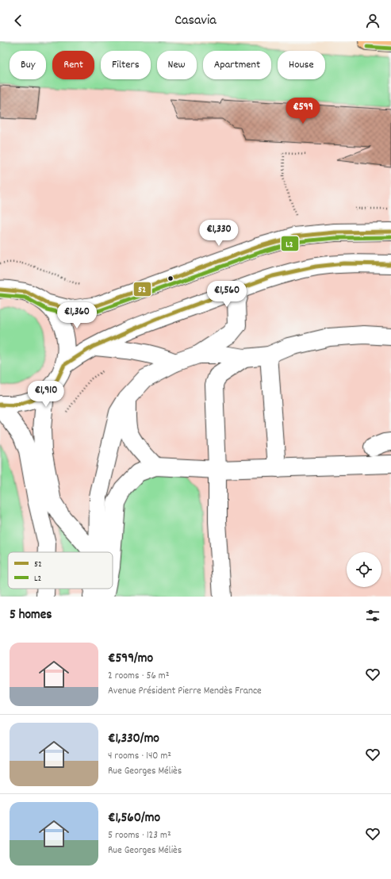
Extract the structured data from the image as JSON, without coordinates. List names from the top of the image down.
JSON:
{
  "lines": ["transit line L2", "transit line 52"],
  "legend": ["52", "L2"],
  "page": {
    "header": "Casavia",
    "chip": [
      "Buy",
      "Rent",
      "Filters",
      "New",
      "Apartment",
      "House"
    ],
    "price": [
      "€599",
      "€1,330",
      "€1,560",
      "€1,360",
      "€1,910"
    ],
    "heading": "5 homes",
    "list": [
      {
        "name": "€599/mo",
        "note": "2 rooms · 56 m² · Avenue Président Pierre Mendès France"
      },
      {
        "name": "€1,330/mo",
        "note": "4 rooms · 140 m² · Rue Georges Méliès"
      },
      {
        "name": "€1,560/mo",
        "note": "5 rooms · 123 m² · Rue Georges Méliès"
      }
    ]
  }
}
